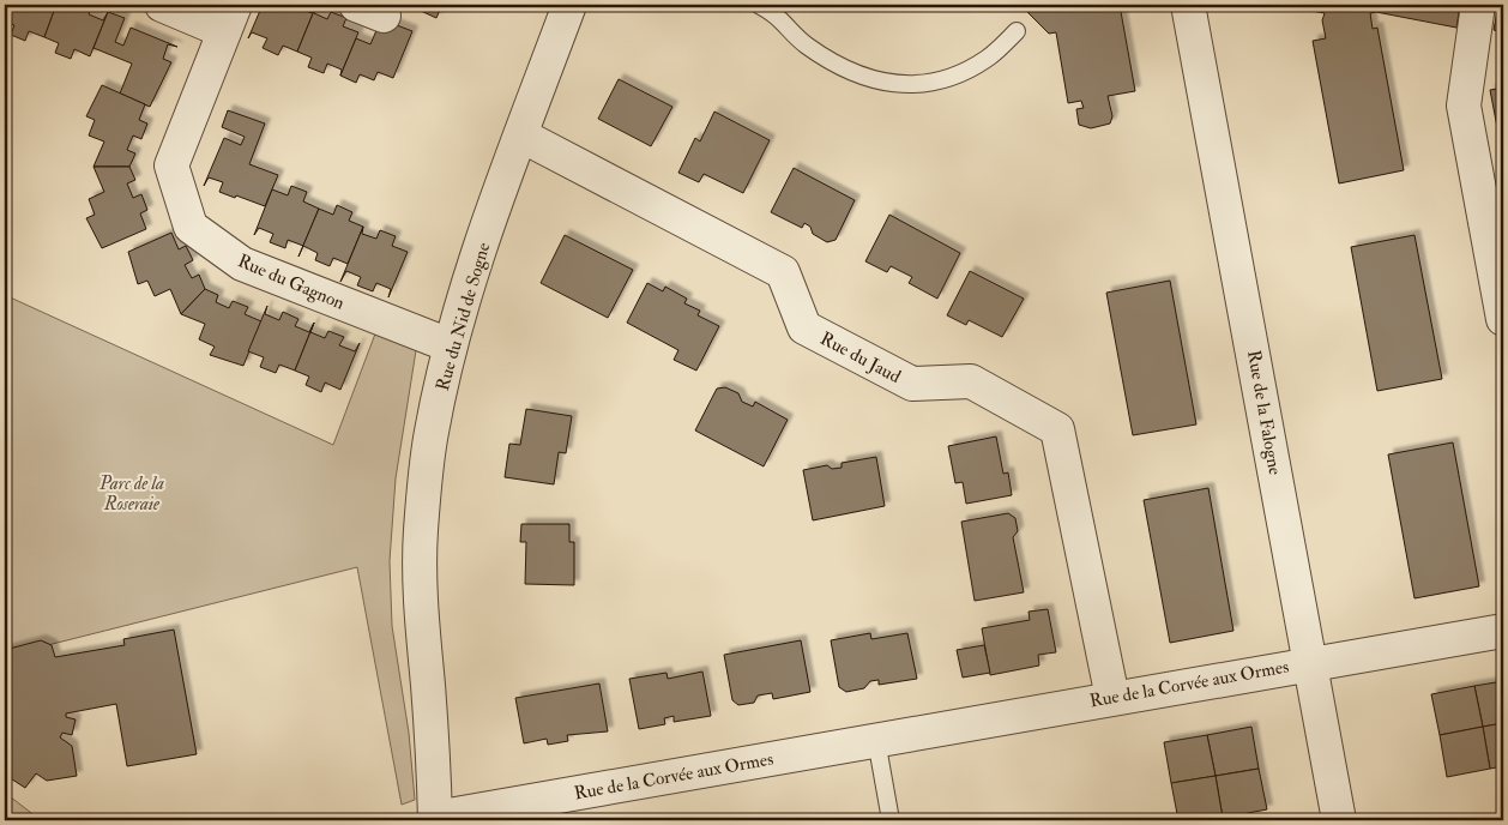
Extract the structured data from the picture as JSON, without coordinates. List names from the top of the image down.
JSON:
{
  "streets": {
    "street": [
      "Rue du Gagnon",
      "Rue du Nid de Sogne",
      "Rue du Jaud",
      "Rue de la Falogne",
      "Rue de la Corvée aux Ormes"
    ]
  },
  "crossings": [
    ["Rue du Gagnon", "Rue du Nid de Sogne"],
    ["Rue du Nid de Sogne", "Rue du Jaud"],
    ["Rue du Nid de Sogne", "Rue de la Corvée aux Ormes"],
    ["Rue du Jaud", "Rue de la Corvée aux Ormes"],
    ["Rue de la Falogne", "Rue de la Corvée aux Ormes"]
  ],
  "parks": ["Parc de la Roseraie"]
}
